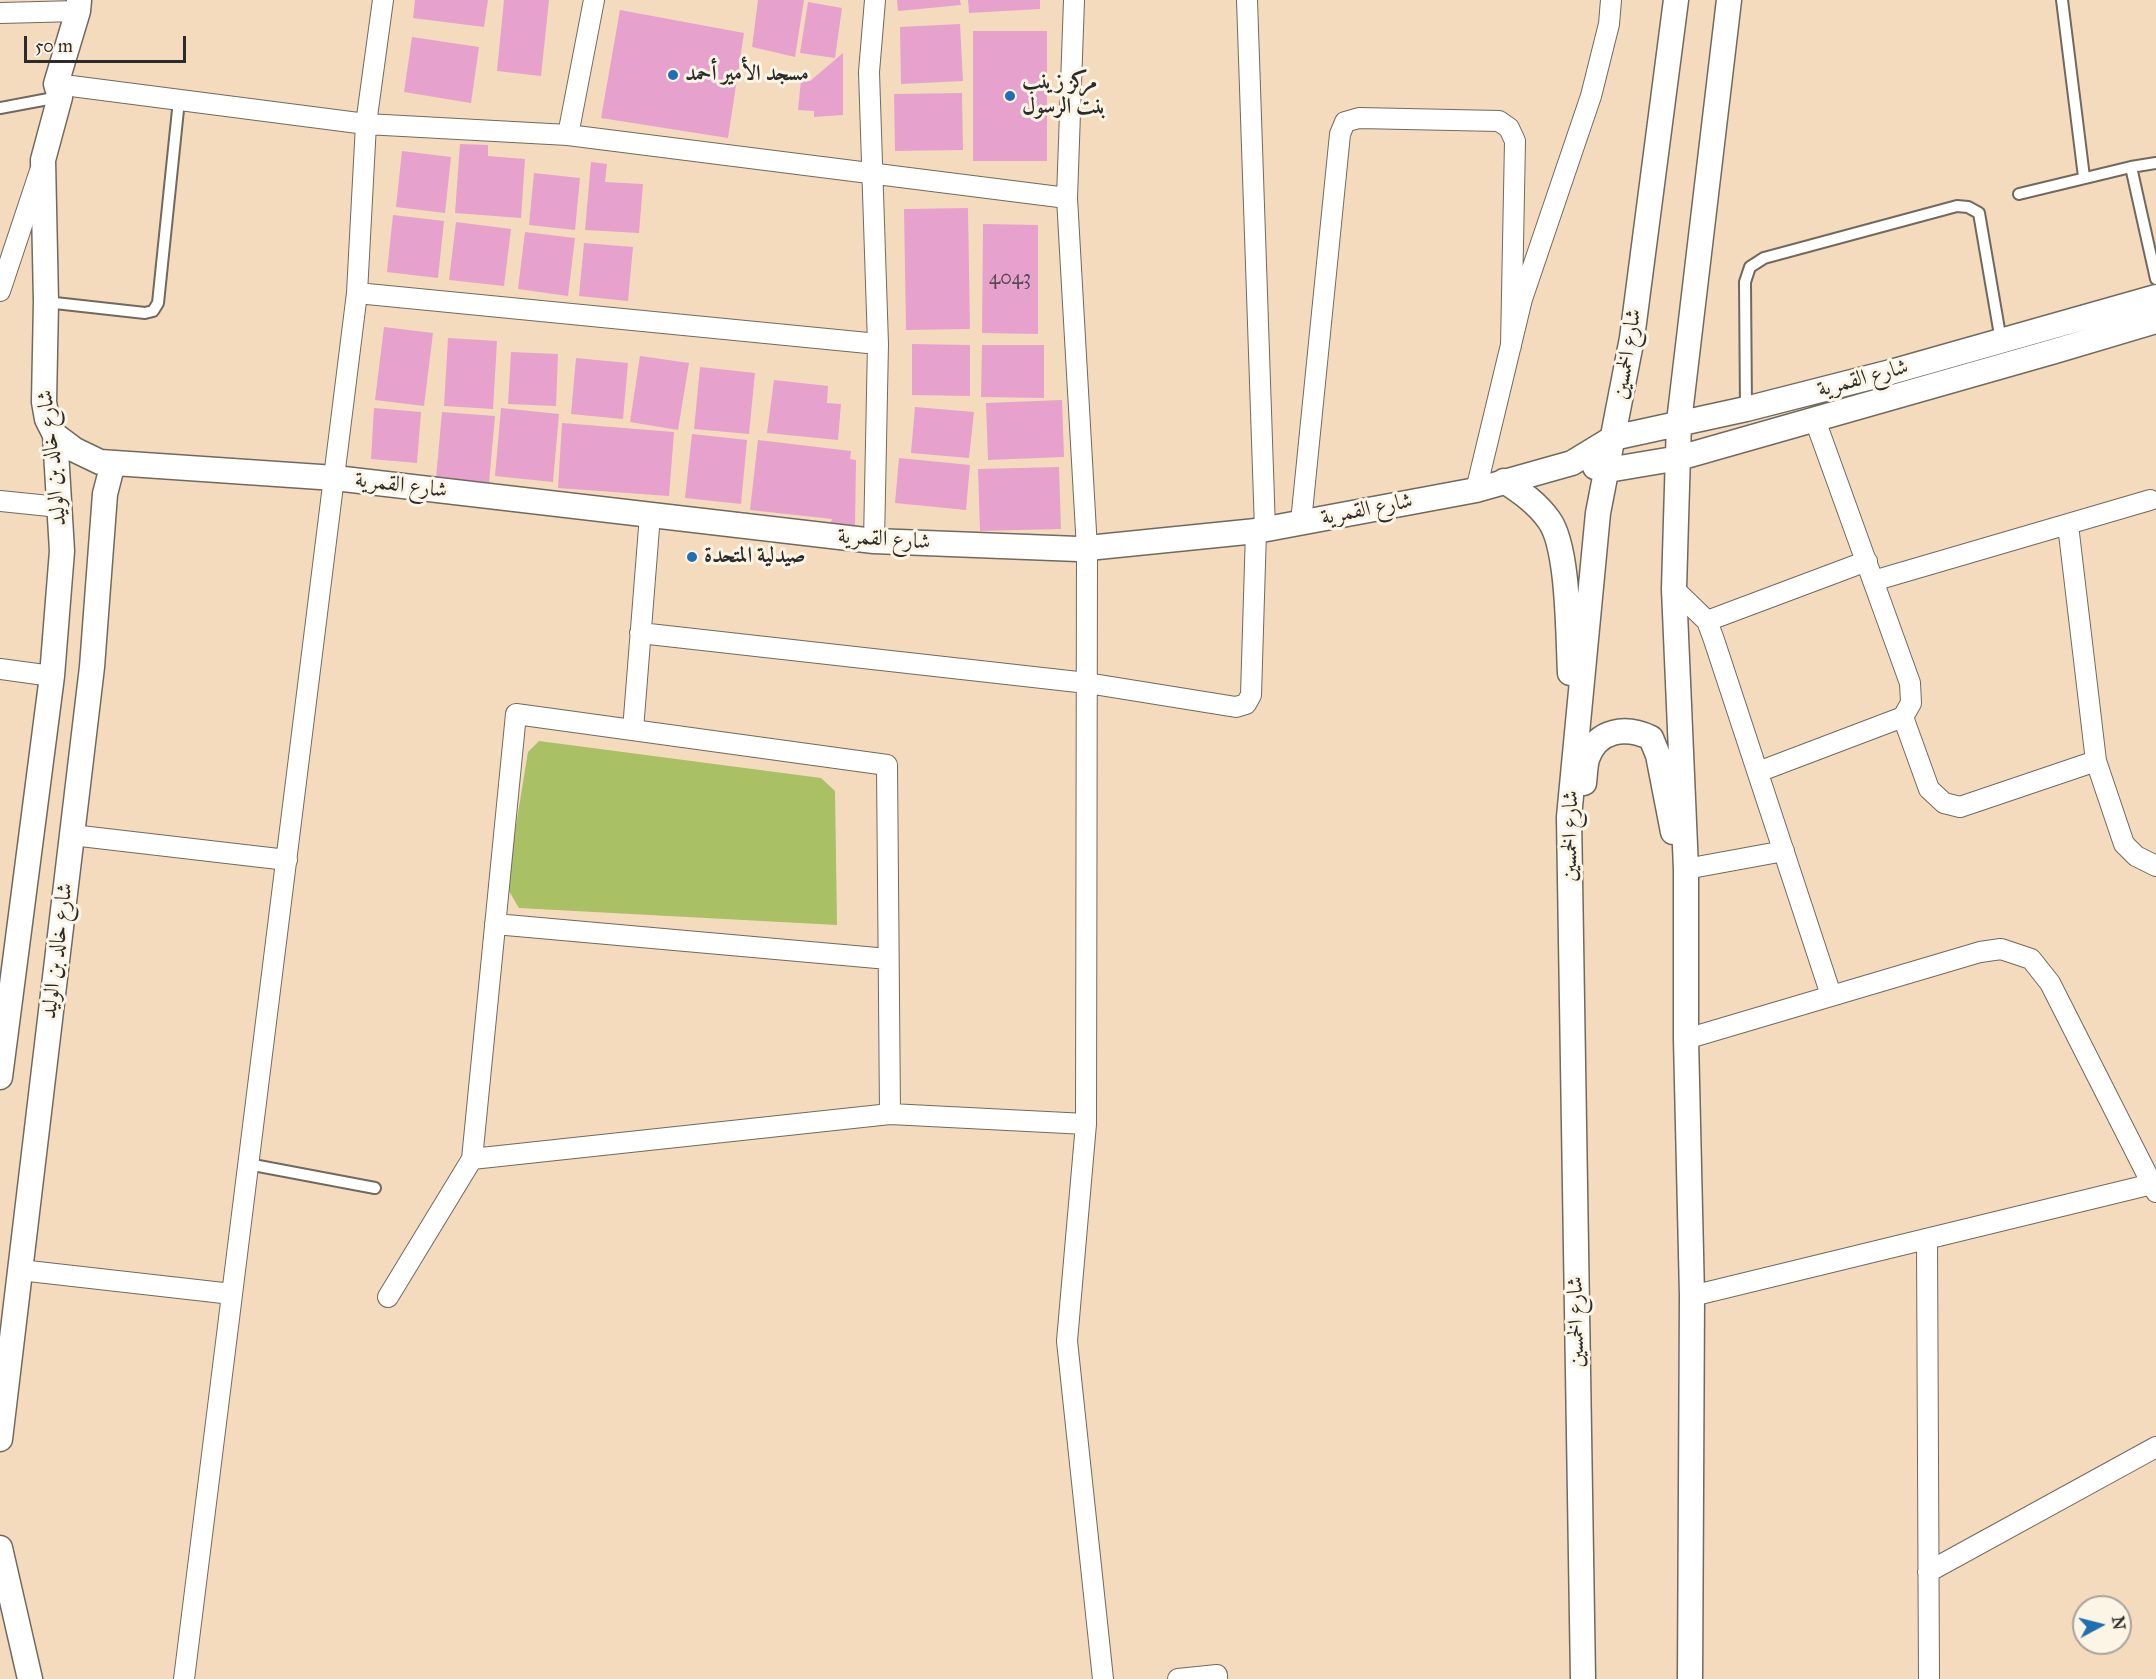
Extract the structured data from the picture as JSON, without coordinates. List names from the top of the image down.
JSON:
{
  "streets": {
    "street": ["شارع الخمسين", "شارع القمرية", "شارع خالد بن الوليد"]
  },
  "crossings": [
    ["شارع الخمسين", "شارع القمرية"],
    ["شارع القمرية", "شارع خالد بن الوليد"]
  ],
  "places": ["مسجد الأمير أحمد", "مركز زينب بنت الرسول", "صيدلية المتحدة"],
  "house_numbers": ["4043"],
  "scale_bar": "50 m",
  "north": "right"
}
